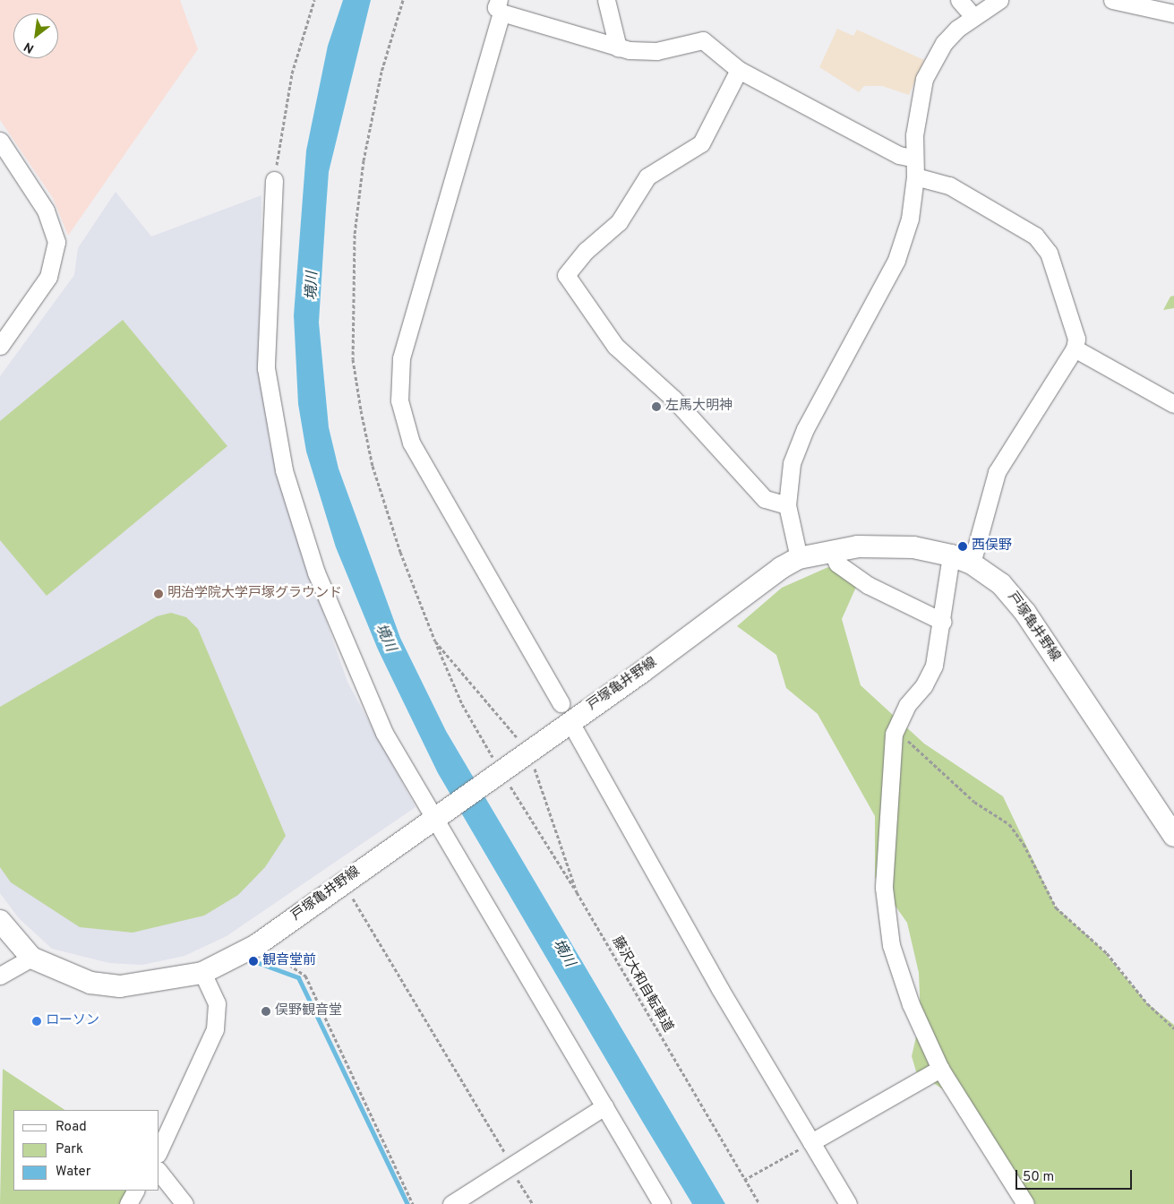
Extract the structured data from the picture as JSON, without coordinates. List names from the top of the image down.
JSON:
{
  "streets": {
    "main road": ["戸塚亀井野線"],
    "path": ["藤沢大和自転車道"]
  },
  "water": ["境川"],
  "places": [
    "左馬大明神",
    "西俣野",
    "明治学院大学戸塚グラウンド",
    "観音堂前",
    "俣野観音堂",
    "ローソン"
  ],
  "legend": ["Road", "Park", "Water"],
  "scale_bar": "50 m",
  "north": "bottom left"
}
